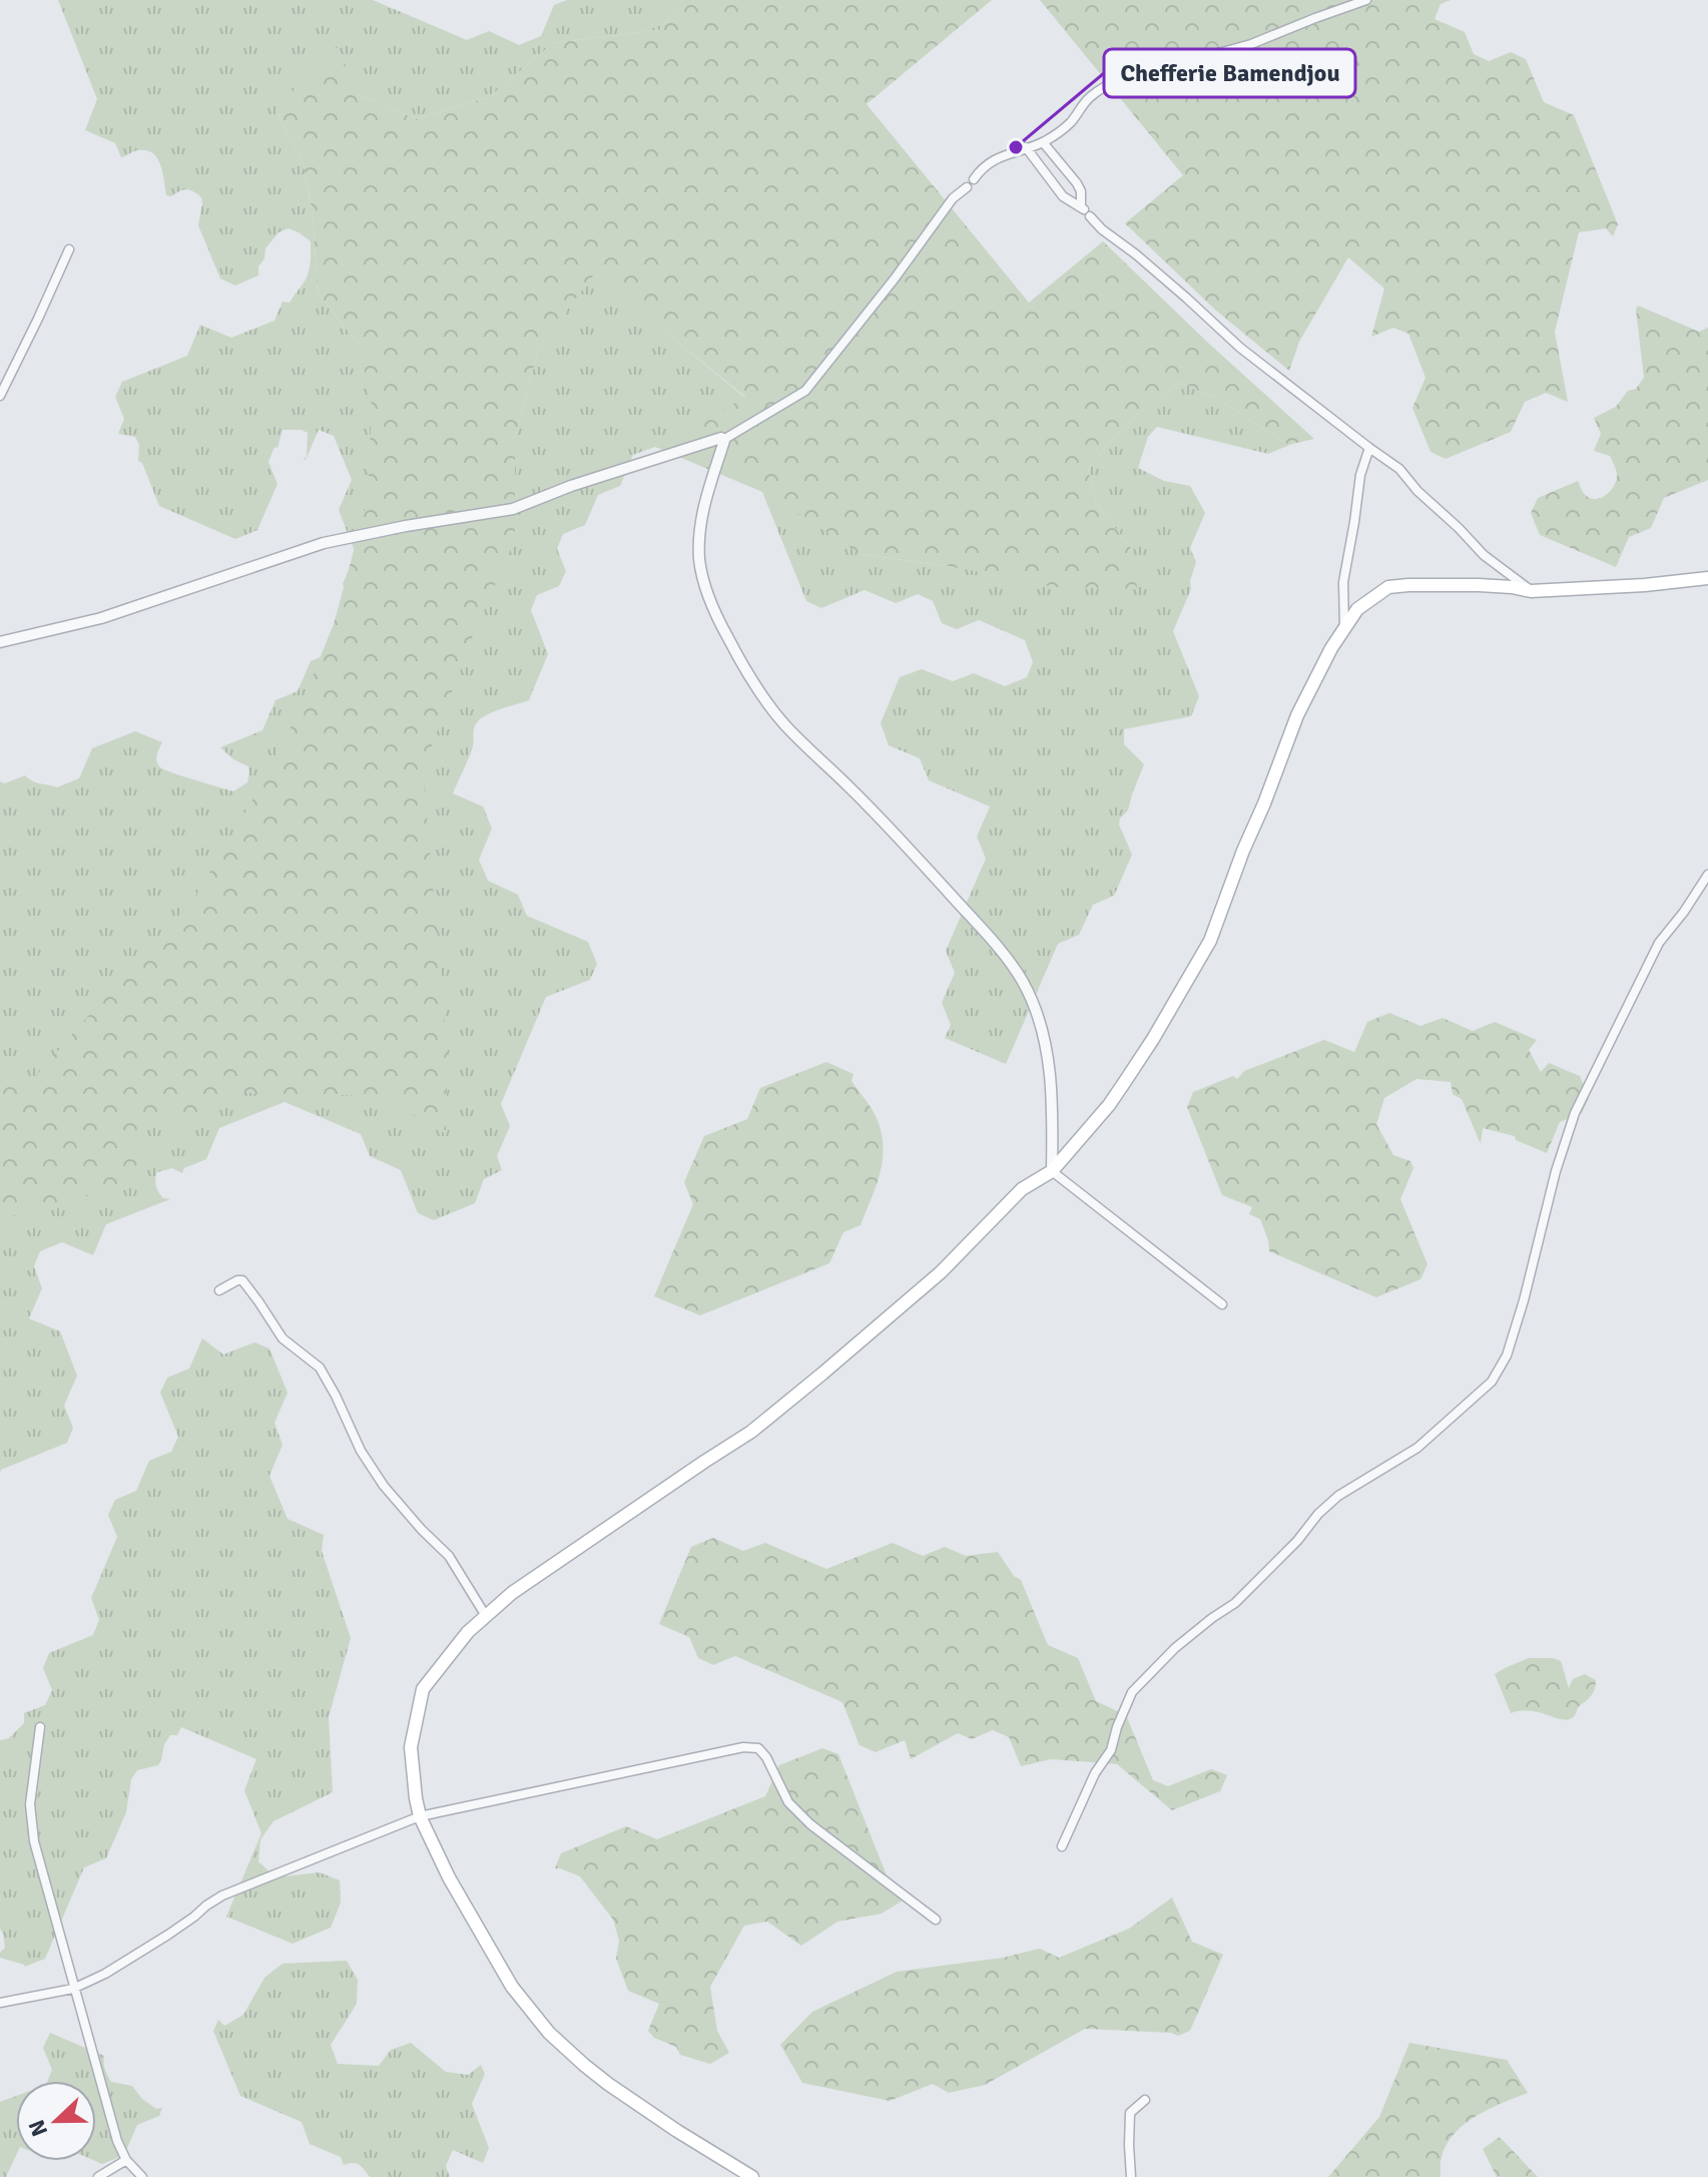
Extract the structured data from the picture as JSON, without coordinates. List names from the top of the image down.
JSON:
{
  "places": ["Chefferie Bamendjou"],
  "north": "left"
}
